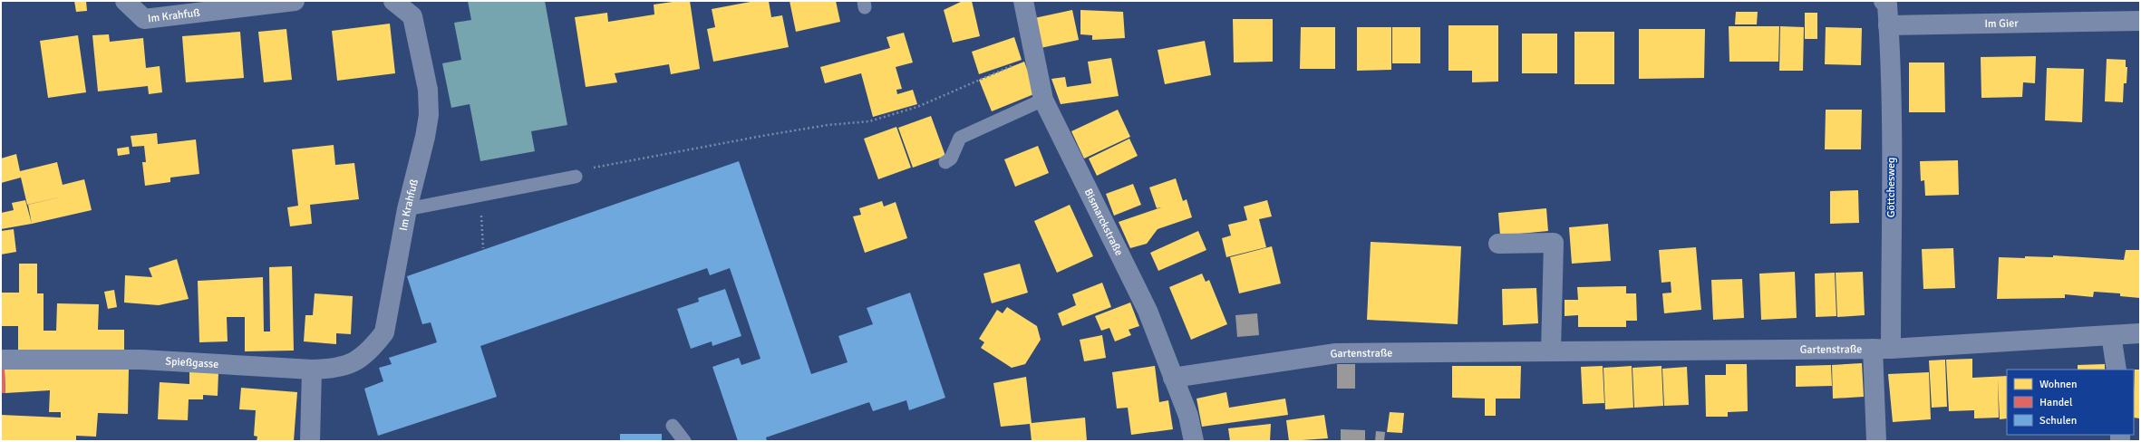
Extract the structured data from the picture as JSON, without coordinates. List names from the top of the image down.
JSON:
{
  "streets": {
    "street": [
      "Im Krahfuß",
      "Im Gier",
      "Göttchesweg",
      "Bismarckstraße",
      "Gartenstraße",
      "Spießgasse"
    ]
  },
  "crossings": [
    ["Im Krahfuß", "Spießgasse"],
    ["Im Gier", "Göttchesweg"],
    ["Göttchesweg", "Gartenstraße"],
    ["Bismarckstraße", "Gartenstraße"]
  ],
  "legend": ["Wohnen", "Handel", "Schulen"]
}
